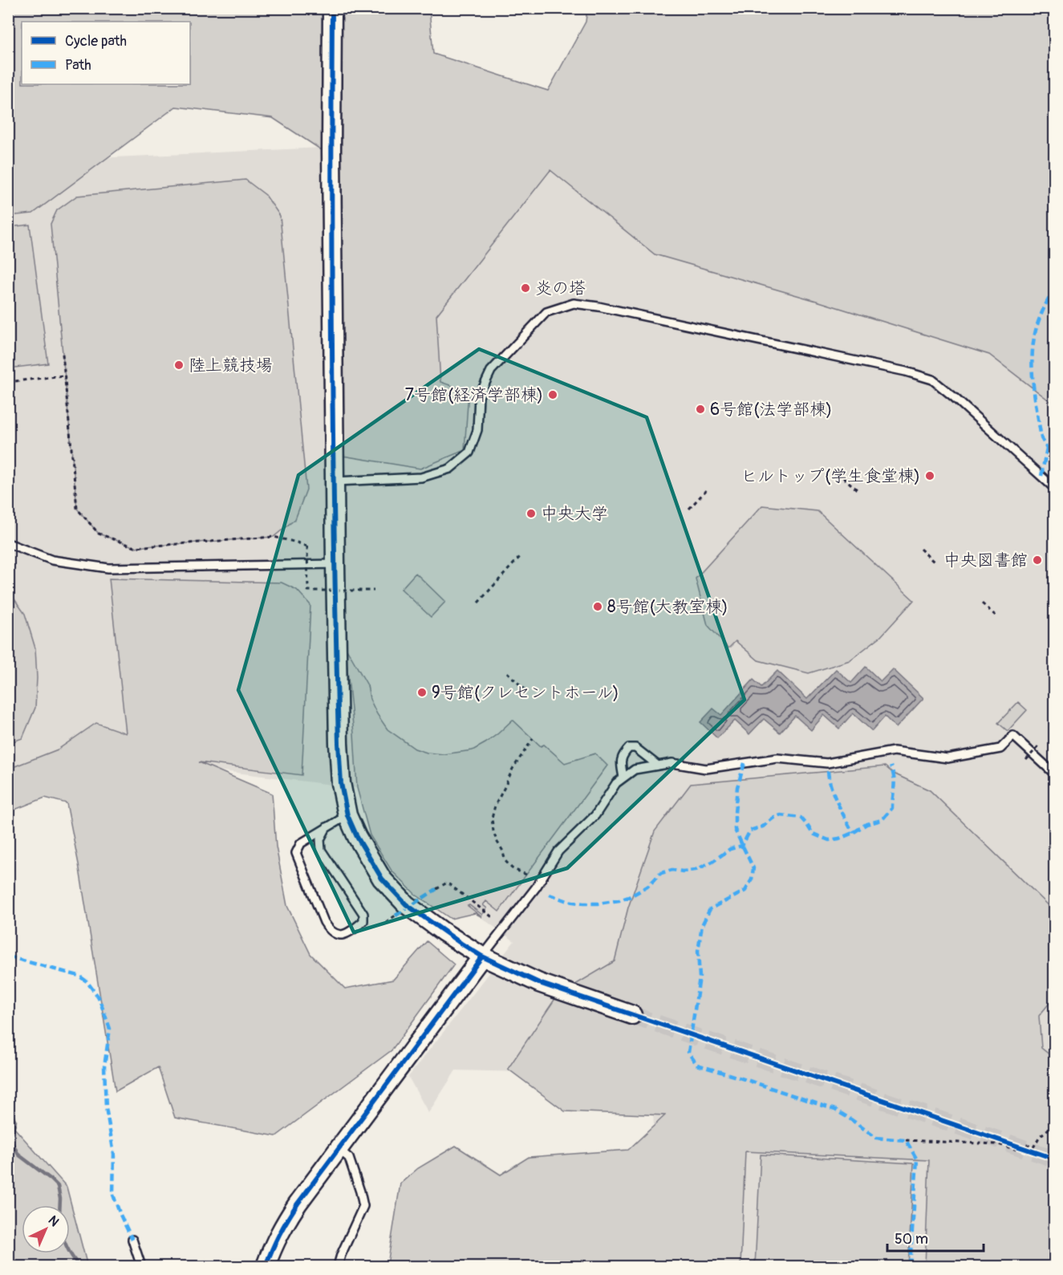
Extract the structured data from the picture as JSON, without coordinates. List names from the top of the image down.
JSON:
{
  "places": [
    "炎の塔",
    "陸上競技場",
    "7号館(経済学部棟)",
    "6号館(法学部棟)",
    "ヒルトップ(学生食堂棟)",
    "中央大学",
    "中央図書館",
    "8号館(大教室棟)",
    "9号館(クレセントホール)"
  ],
  "legend": ["Cycle path", "Path"],
  "scale_bar": "50 m",
  "north": "top right"
}
